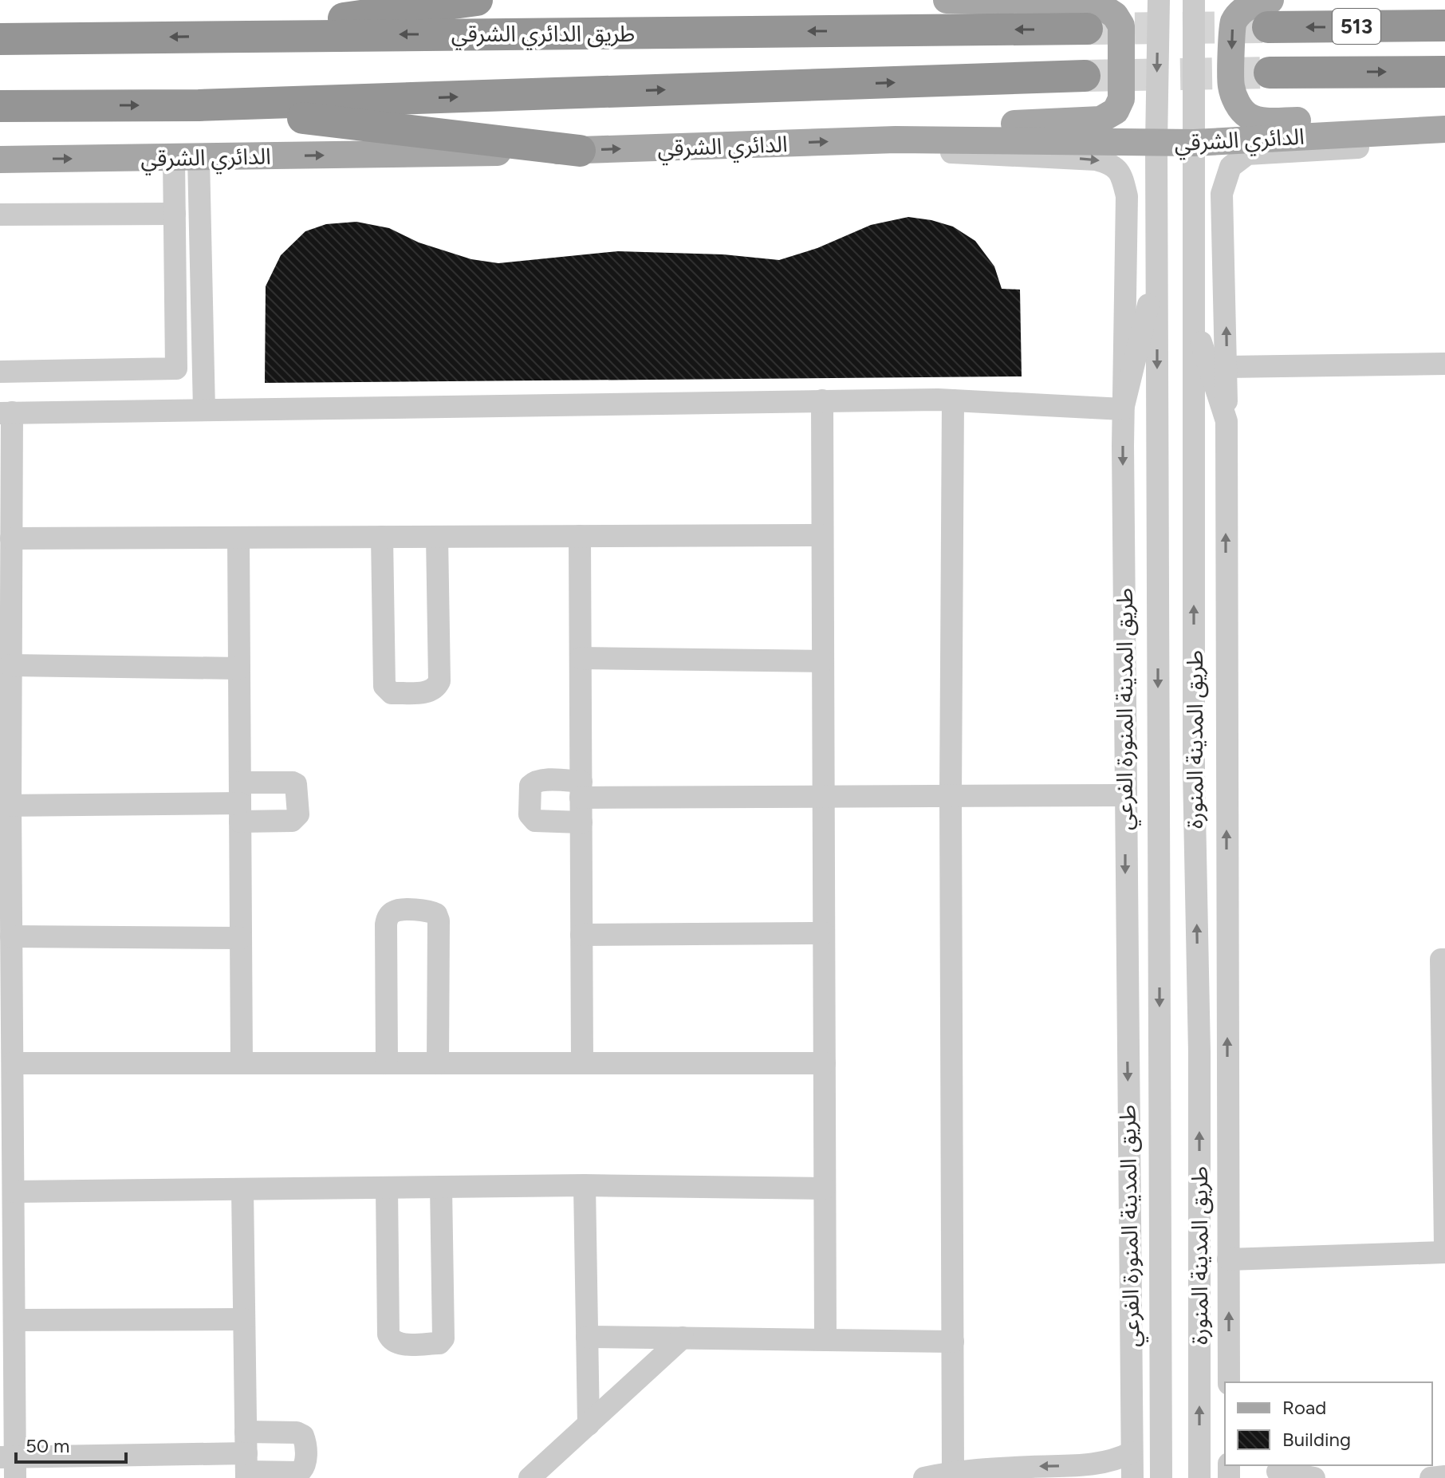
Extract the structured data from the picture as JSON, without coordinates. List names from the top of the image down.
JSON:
{
  "streets": {
    "highway": ["513", "طريق الدائري الشرقي"],
    "main road": ["الدائري الشرقي"],
    "street": ["طريق المدينة المنورة الفرعي", "طريق المدينة المنورة"]
  },
  "crossings": [
    ["الدائري الشرقي", "طريق المدينة المنورة الفرعي"],
    ["الدائري الشرقي", "طريق المدينة المنورة"]
  ],
  "one_way": ["الدائري الشرقي"],
  "legend": ["Road", "Building"],
  "scale_bar": "50 m"
}
